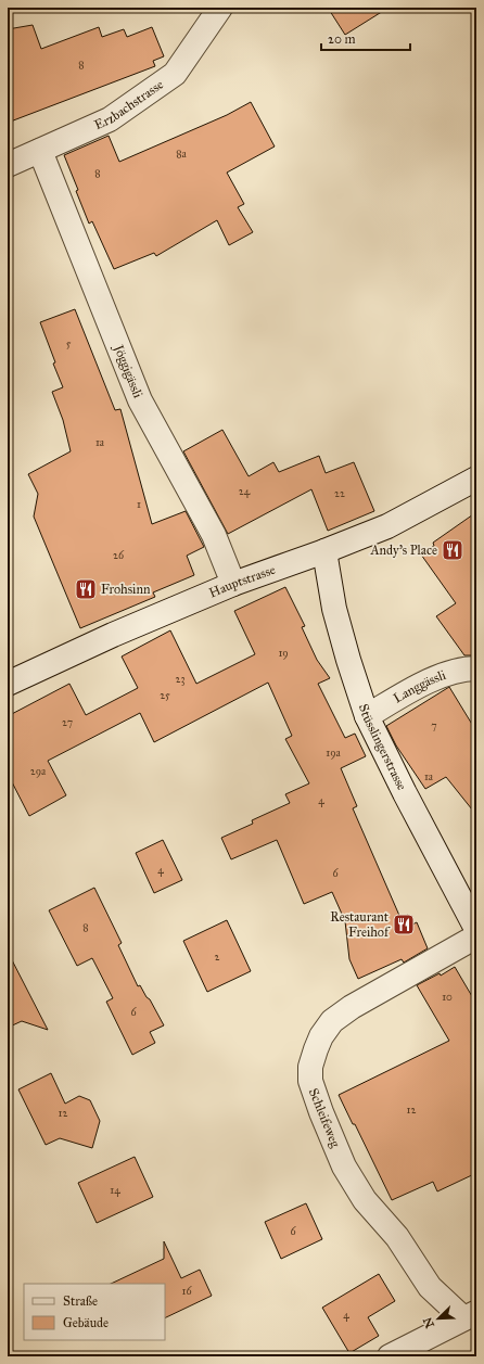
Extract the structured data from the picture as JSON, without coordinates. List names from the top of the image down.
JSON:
{
  "streets": {
    "street": [
      "Erzbachstrasse",
      "Jöggigässli",
      "Hauptstrasse",
      "Langgässli",
      "Stüsslingerstrasse",
      "Schleifeweg"
    ]
  },
  "crossings": [
    ["Erzbachstrasse", "Jöggigässli"],
    ["Jöggigässli", "Hauptstrasse"],
    ["Hauptstrasse", "Stüsslingerstrasse"],
    ["Langgässli", "Stüsslingerstrasse"]
  ],
  "places": {
    "restaurant": ["Andy's Place", "Frohsinn", "Restaurant Freihof"]
  },
  "house_numbers": [
    "8",
    "8a",
    "8",
    "5",
    "1a",
    "24",
    "22",
    "1",
    "26",
    "19",
    "23",
    "25",
    "27",
    "7",
    "19a",
    "29a",
    "1a",
    "4",
    "4",
    "6",
    "8",
    "2",
    "10",
    "6",
    "12",
    "12",
    "14",
    "6",
    "16",
    "4"
  ],
  "legend": ["Straße", "Gebäude"],
  "scale_bar": "20 m",
  "north": "bottom left"
}
